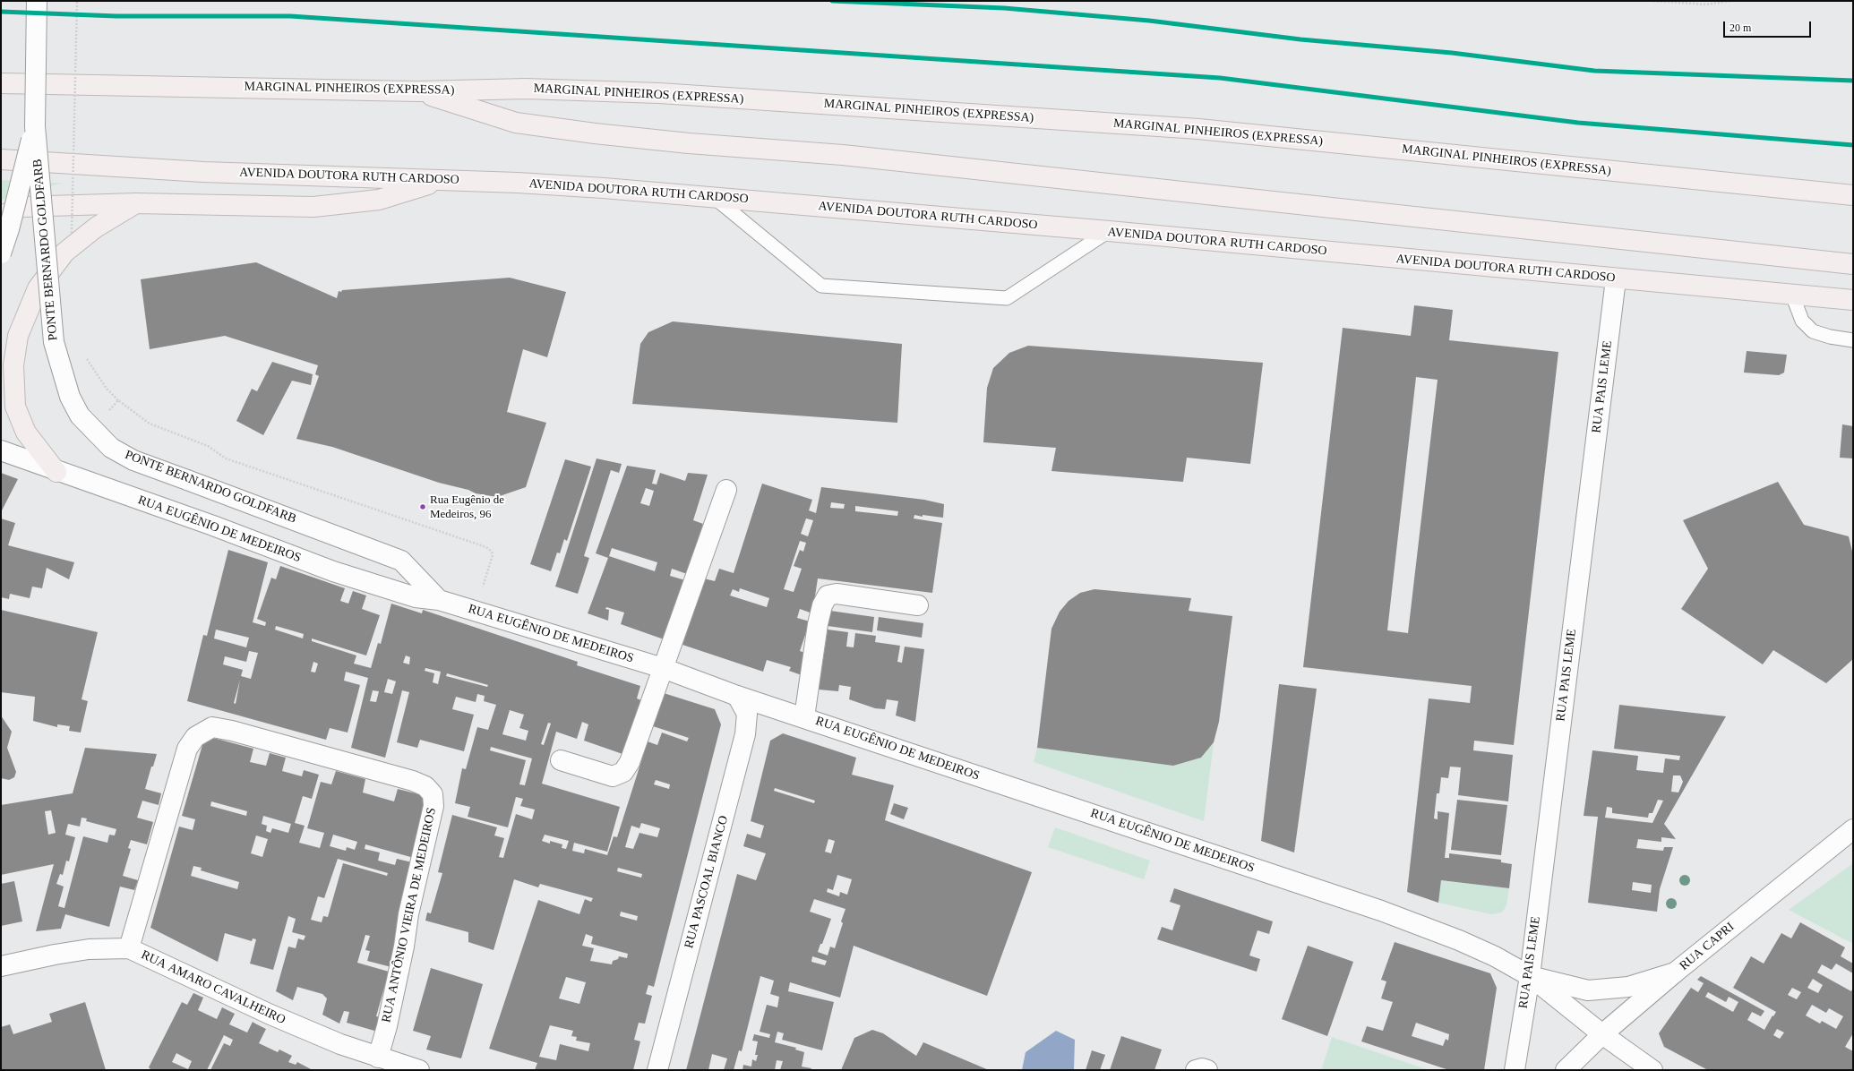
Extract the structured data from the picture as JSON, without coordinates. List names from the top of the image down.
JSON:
{
  "streets": {
    "highway": ["MARGINAL PINHEIROS (EXPRESSA)", "AVENIDA DOUTORA RUTH CARDOSO"],
    "main road": [
      "PONTE BERNARDO GOLDFARB",
      "RUA PAIS LEME",
      "RUA EUGÊNIO DE MEDEIROS",
      "RUA PASCOAL BIANCO",
      "RUA ANTÔNIO VIEIRA DE MEDEIROS",
      "RUA CAPRI",
      "RUA AMARO CAVALHEIRO"
    ]
  },
  "crossings": [
    ["AVENIDA DOUTORA RUTH CARDOSO", "RUA PAIS LEME"],
    ["PONTE BERNARDO GOLDFARB", "RUA EUGÊNIO DE MEDEIROS"],
    ["RUA PAIS LEME", "RUA EUGÊNIO DE MEDEIROS"],
    ["RUA EUGÊNIO DE MEDEIROS", "RUA PASCOAL BIANCO"],
    ["RUA EUGÊNIO DE MEDEIROS", "RUA CAPRI"],
    ["RUA ANTÔNIO VIEIRA DE MEDEIROS", "RUA AMARO CAVALHEIRO"]
  ],
  "places": ["Rua Eugênio de Medeiros, 96"],
  "scale_bar": "20 m"
}
